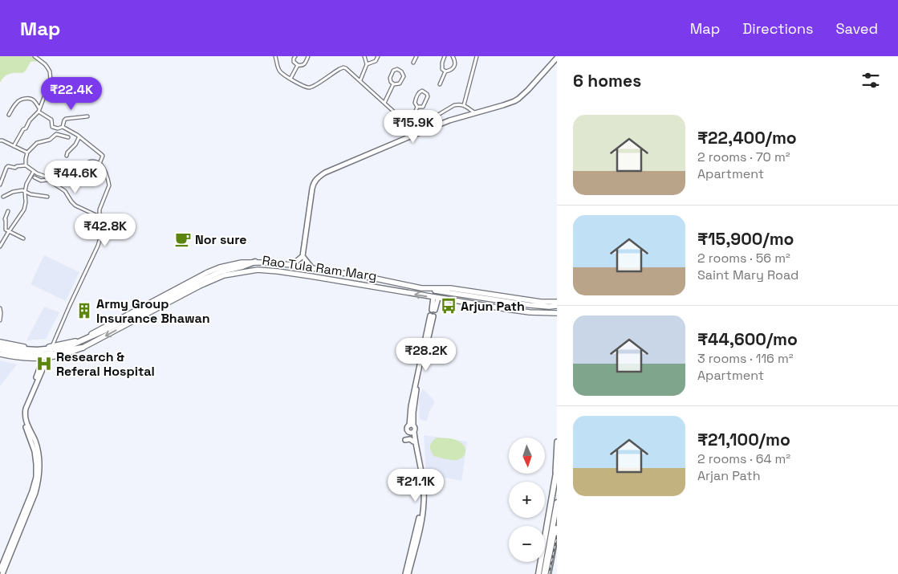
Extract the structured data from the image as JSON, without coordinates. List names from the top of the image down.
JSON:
{
  "streets": {
    "main road": ["Rao Tula Ram Marg"]
  },
  "places": {
    "cafe": ["Nor sure"],
    "bus stop": ["Arjun Path"],
    "building": ["Army Group Insurance Bhawan"],
    "hospital": ["Research & Referal Hospital"]
  },
  "north": "bottom",
  "page": {
    "header": "Map",
    "nav": ["Map", "Directions", "Saved"],
    "heading": "6 homes",
    "price": [
      "₹22.4K",
      "₹15.9K",
      "₹44.6K",
      "₹42.8K",
      "₹28.2K",
      "₹21.1K"
    ],
    "list": [
      {
        "name": "₹22,400/mo",
        "note": "2 rooms · 70 m² · Apartment"
      },
      {
        "name": "₹15,900/mo",
        "note": "2 rooms · 56 m² · Saint Mary Road"
      },
      {
        "name": "₹44,600/mo",
        "note": "3 rooms · 116 m² · Apartment"
      },
      {
        "name": "₹21,100/mo",
        "note": "2 rooms · 64 m² · Arjan Path"
      }
    ],
    "map_buttons": ["+", "−"]
  }
}
